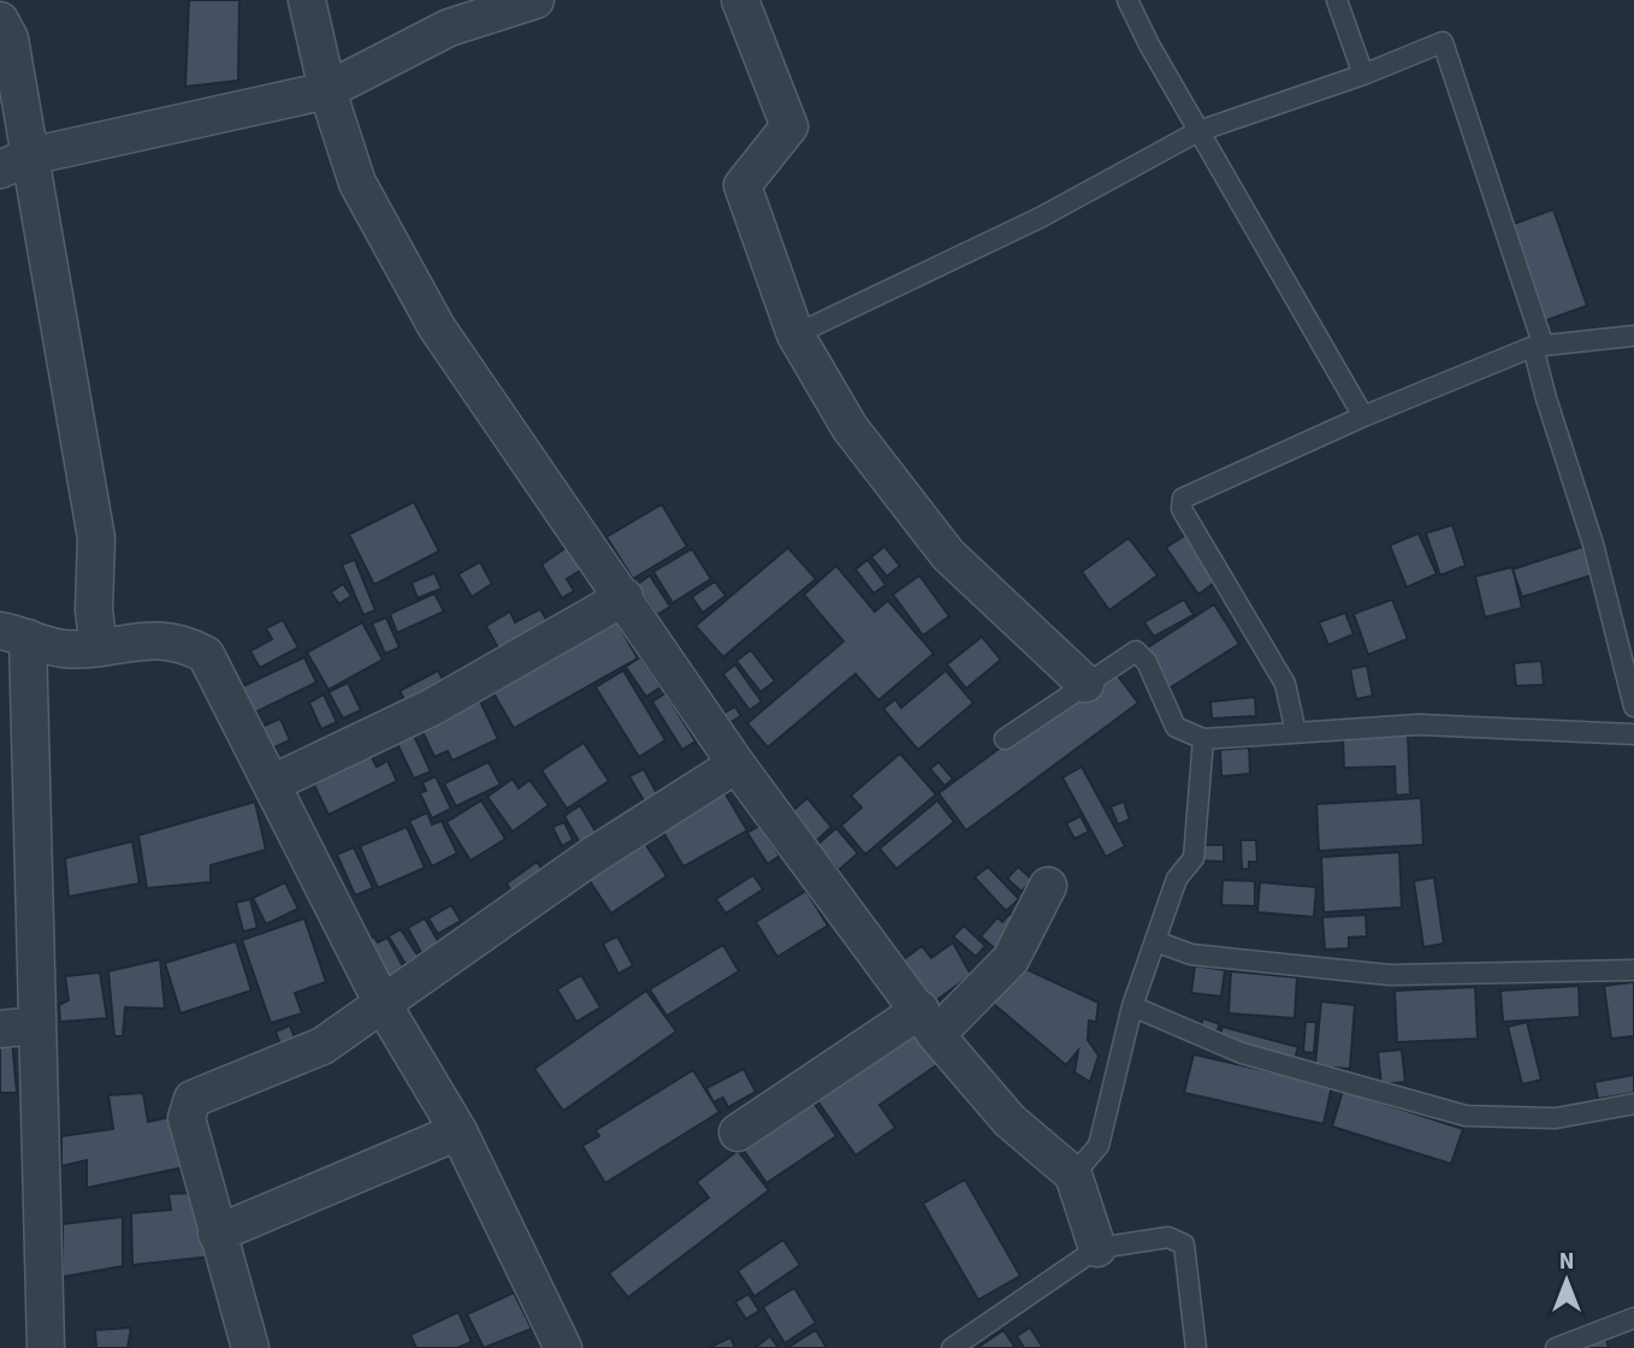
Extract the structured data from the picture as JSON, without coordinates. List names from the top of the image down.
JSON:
{
  "north": "top"
}
